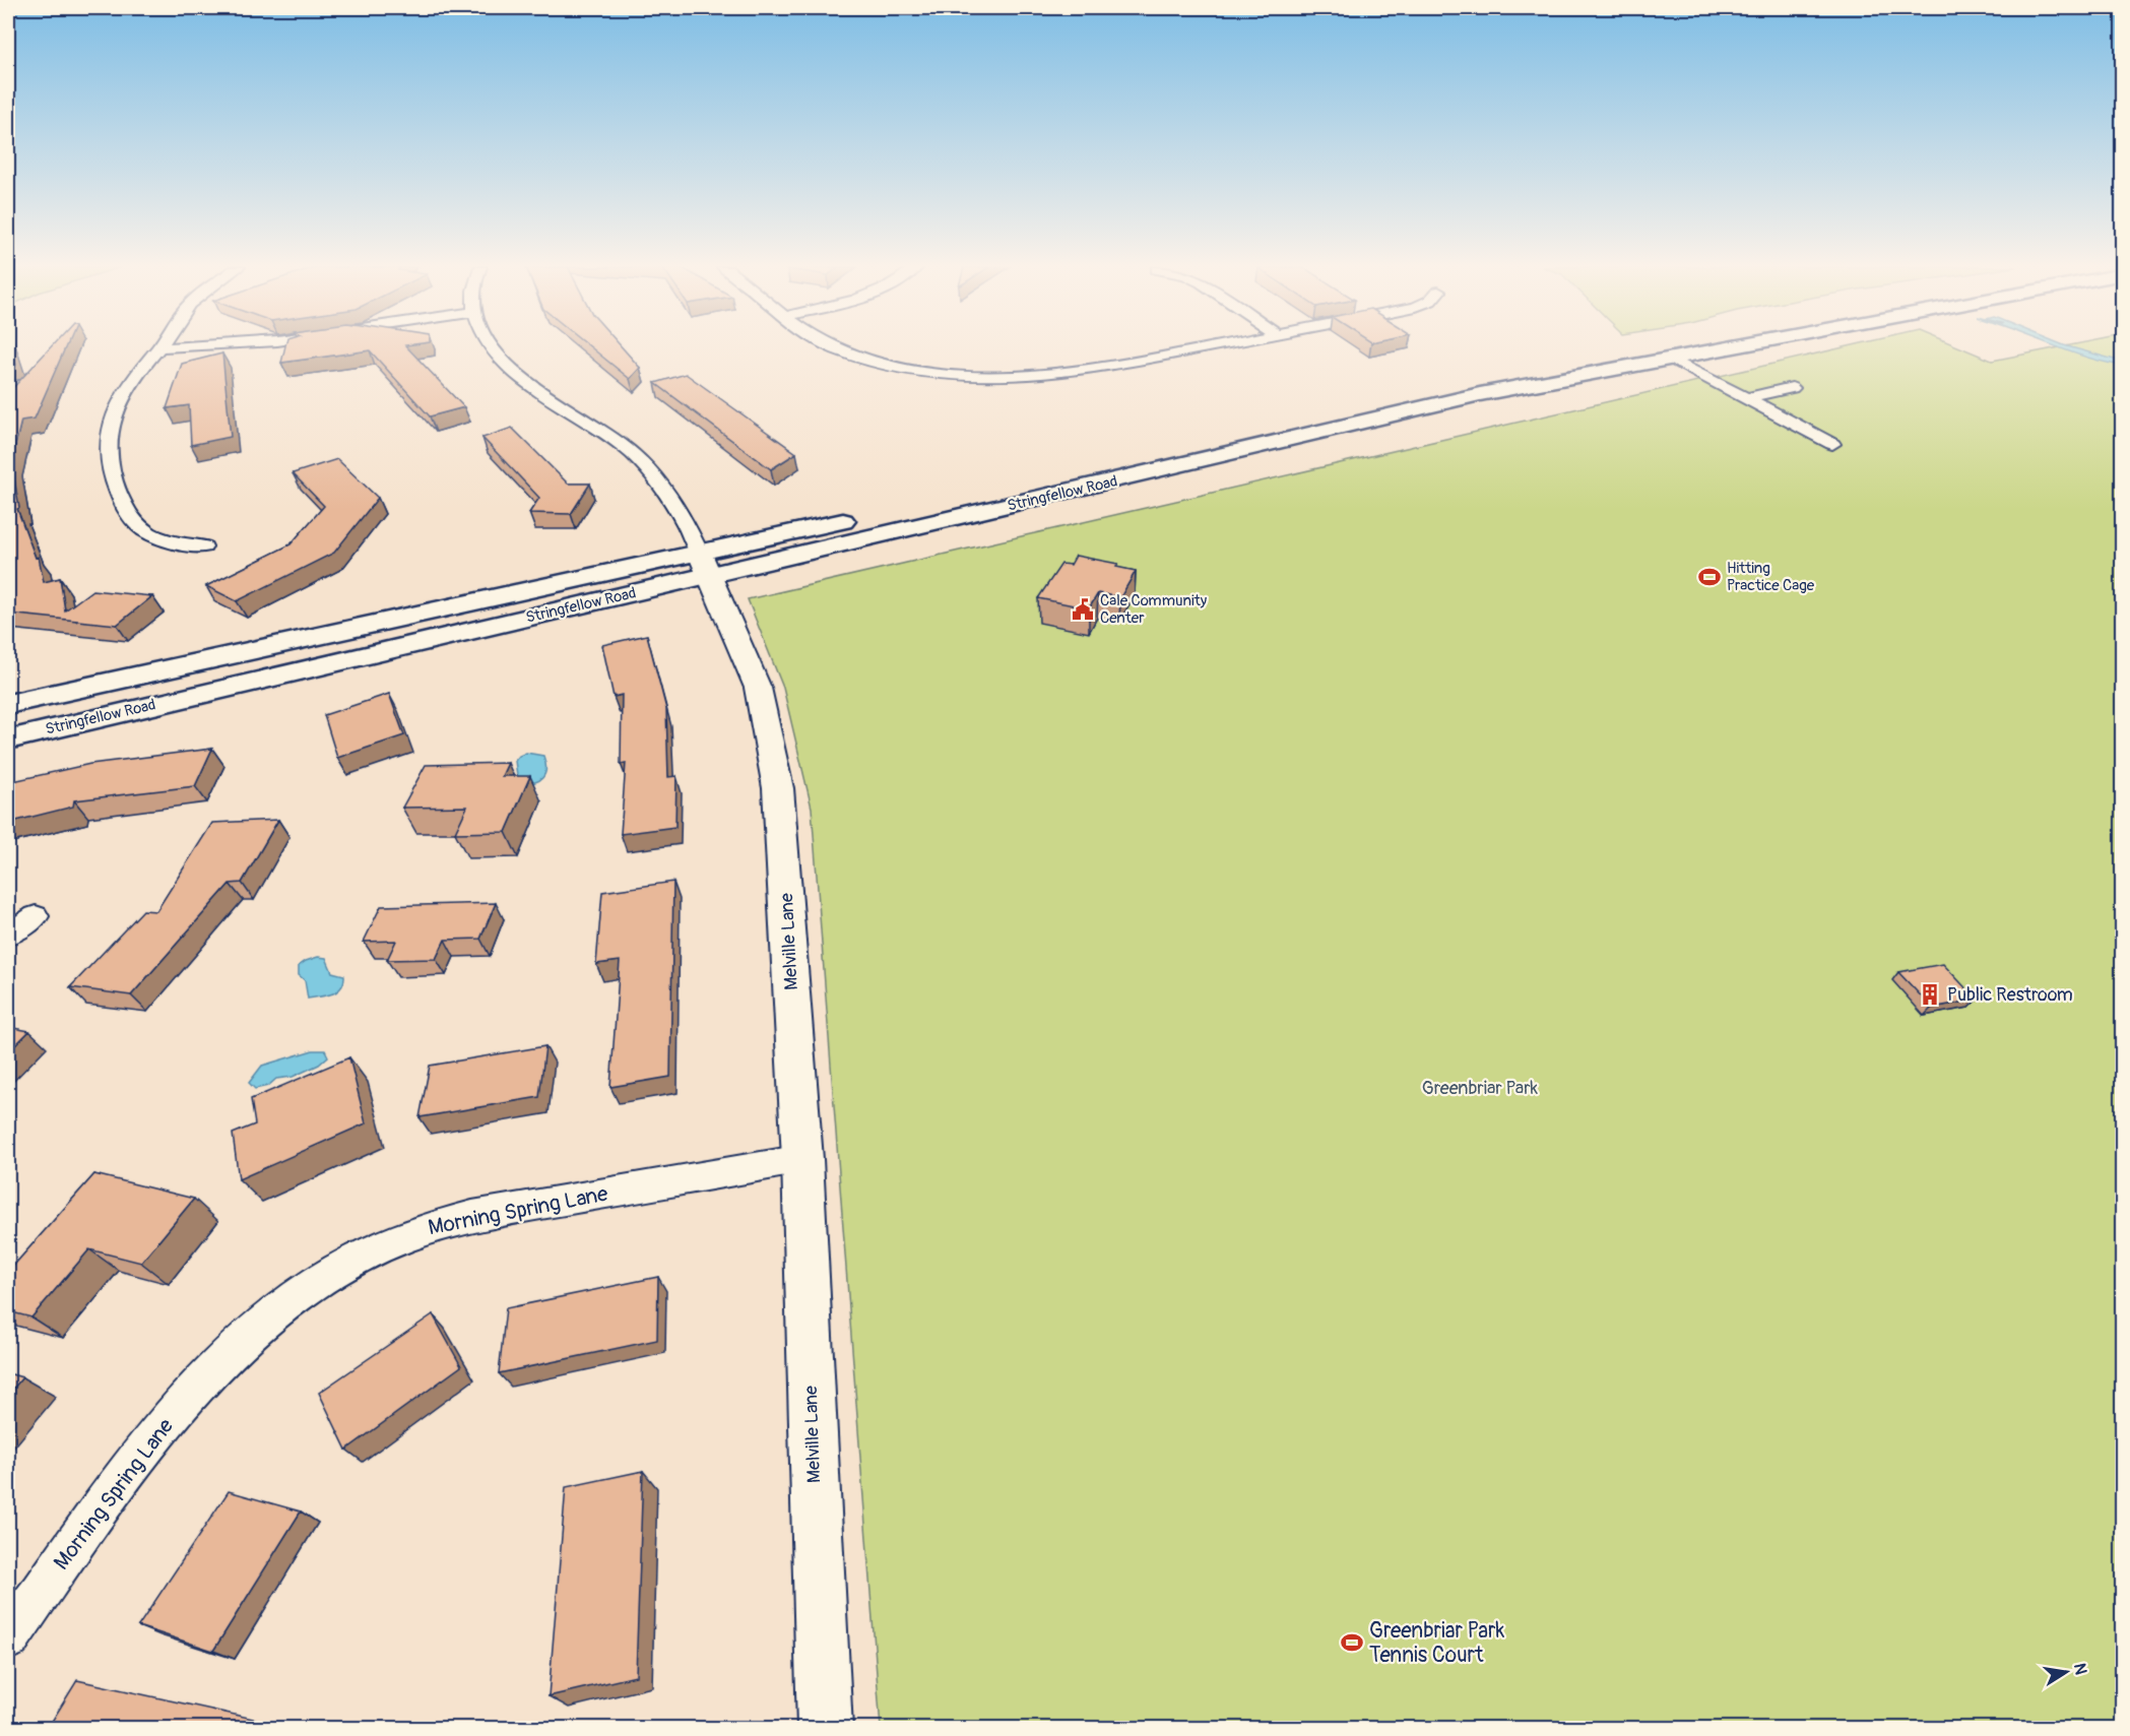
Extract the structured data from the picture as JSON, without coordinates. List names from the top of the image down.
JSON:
{
  "streets": {
    "main road": ["Stringfellow Road"],
    "street": ["Melville Lane", "Morning Spring Lane"]
  },
  "crossings": [
    ["Stringfellow Road", "Melville Lane"],
    ["Melville Lane", "Morning Spring Lane"]
  ],
  "parks": ["Greenbriar Park"],
  "places": {
    "sports": ["Hitting Practice Cage", "Greenbriar Park Tennis Court"],
    "public building": ["Cale Community Center"],
    "building": ["Public Restroom"]
  },
  "north": "right"
}
